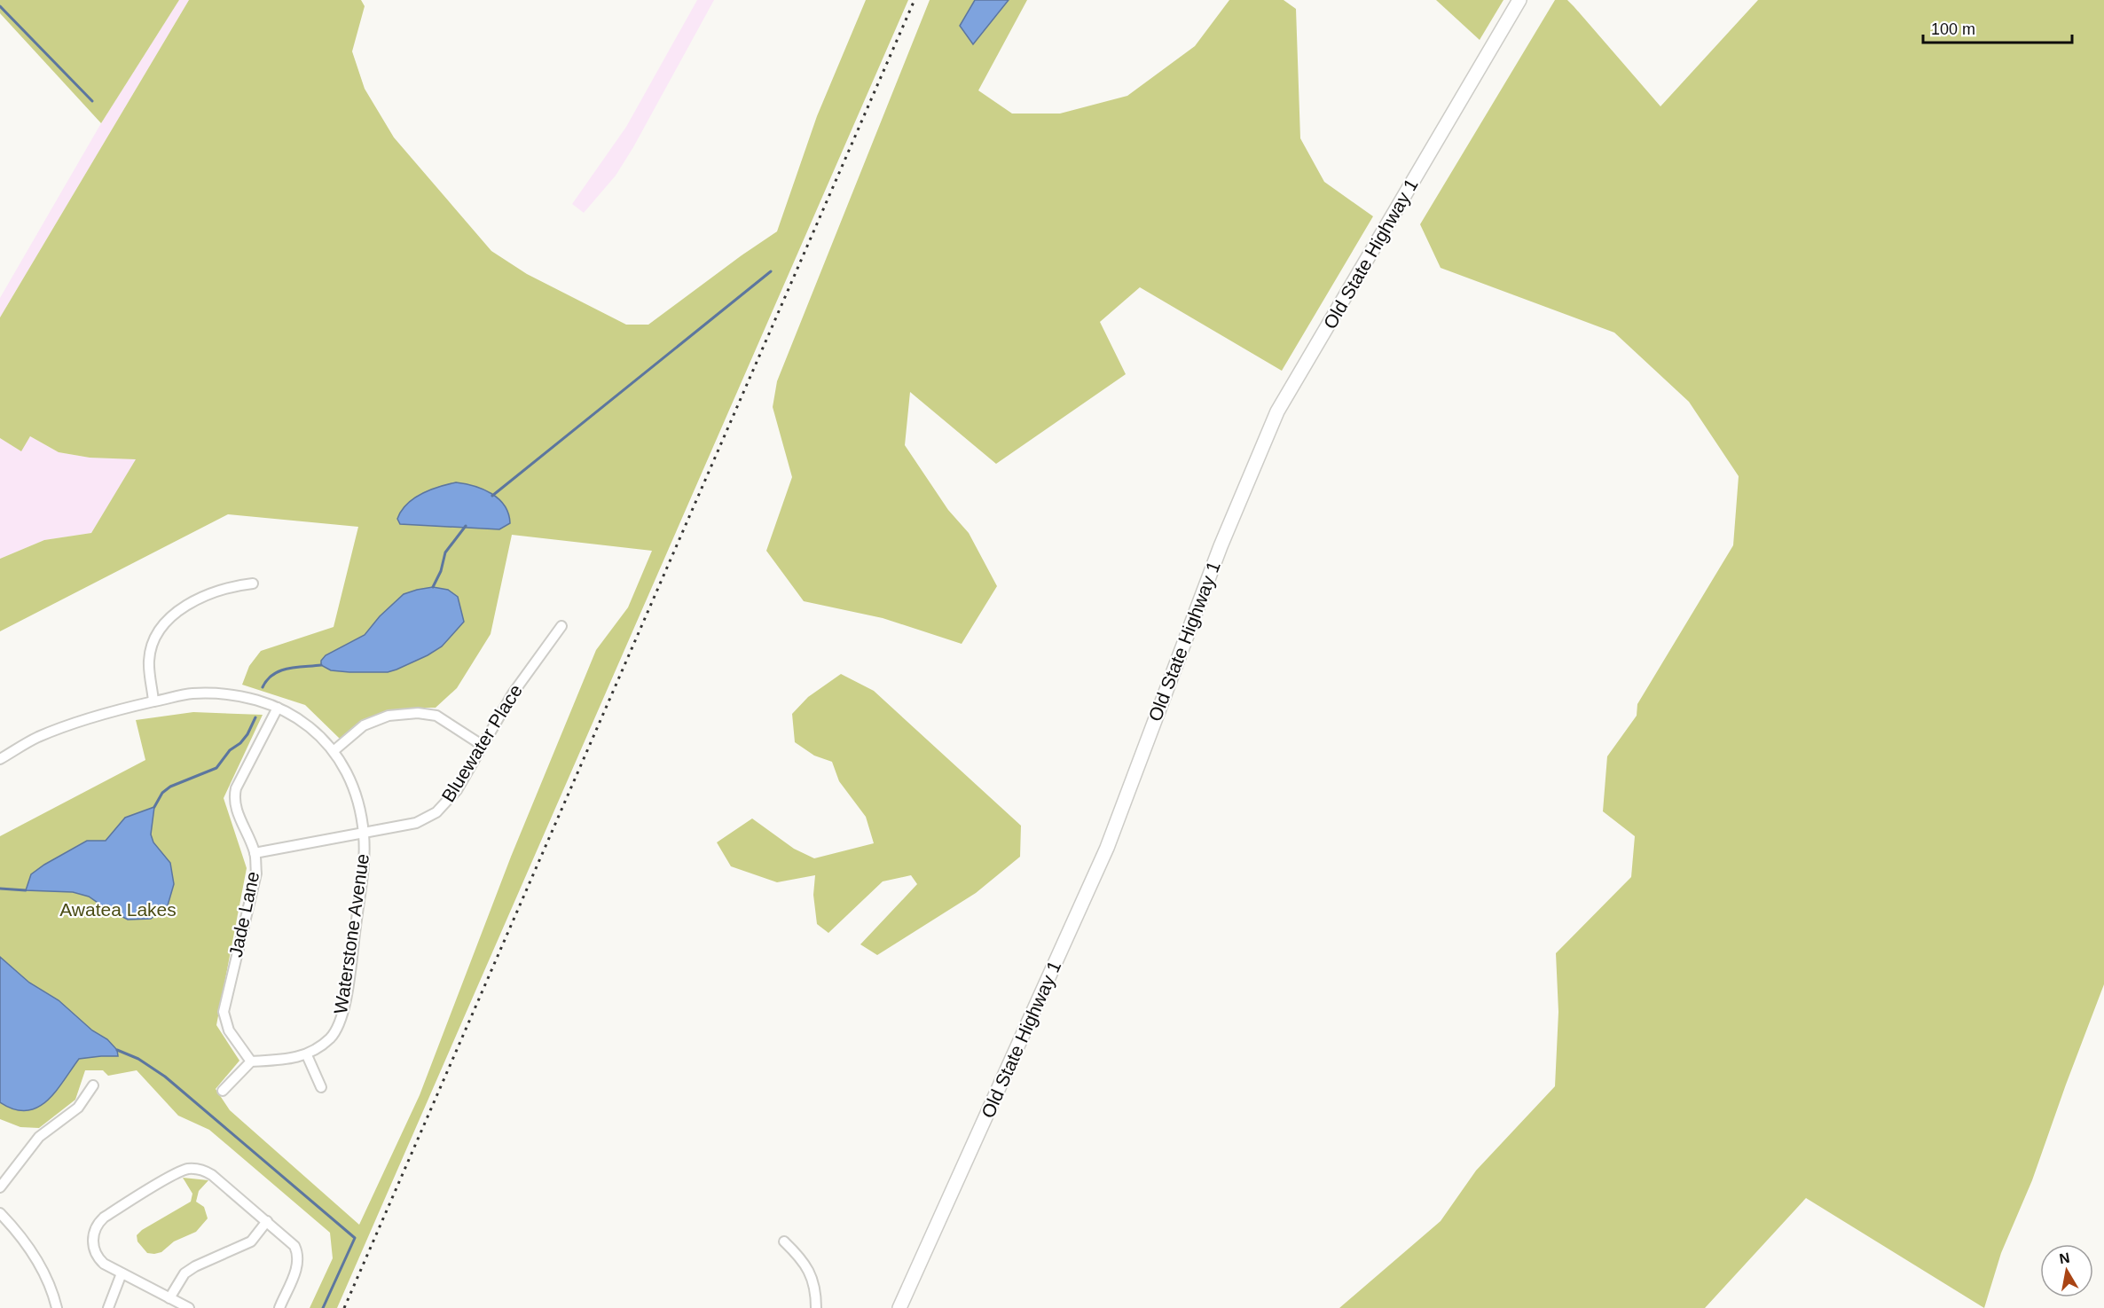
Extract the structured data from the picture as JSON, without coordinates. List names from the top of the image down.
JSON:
{
  "streets": {
    "main road": ["Old State Highway 1"],
    "street": ["Bluewater Place", "Jade Lane", "Waterstone Avenue"]
  },
  "crossings": [
    ["Bluewater Place", "Jade Lane"],
    ["Bluewater Place", "Waterstone Avenue"],
    ["Jade Lane", "Waterstone Avenue"]
  ],
  "parks": ["Awatea Lakes"],
  "scale_bar": "100 m",
  "north": "top"
}
